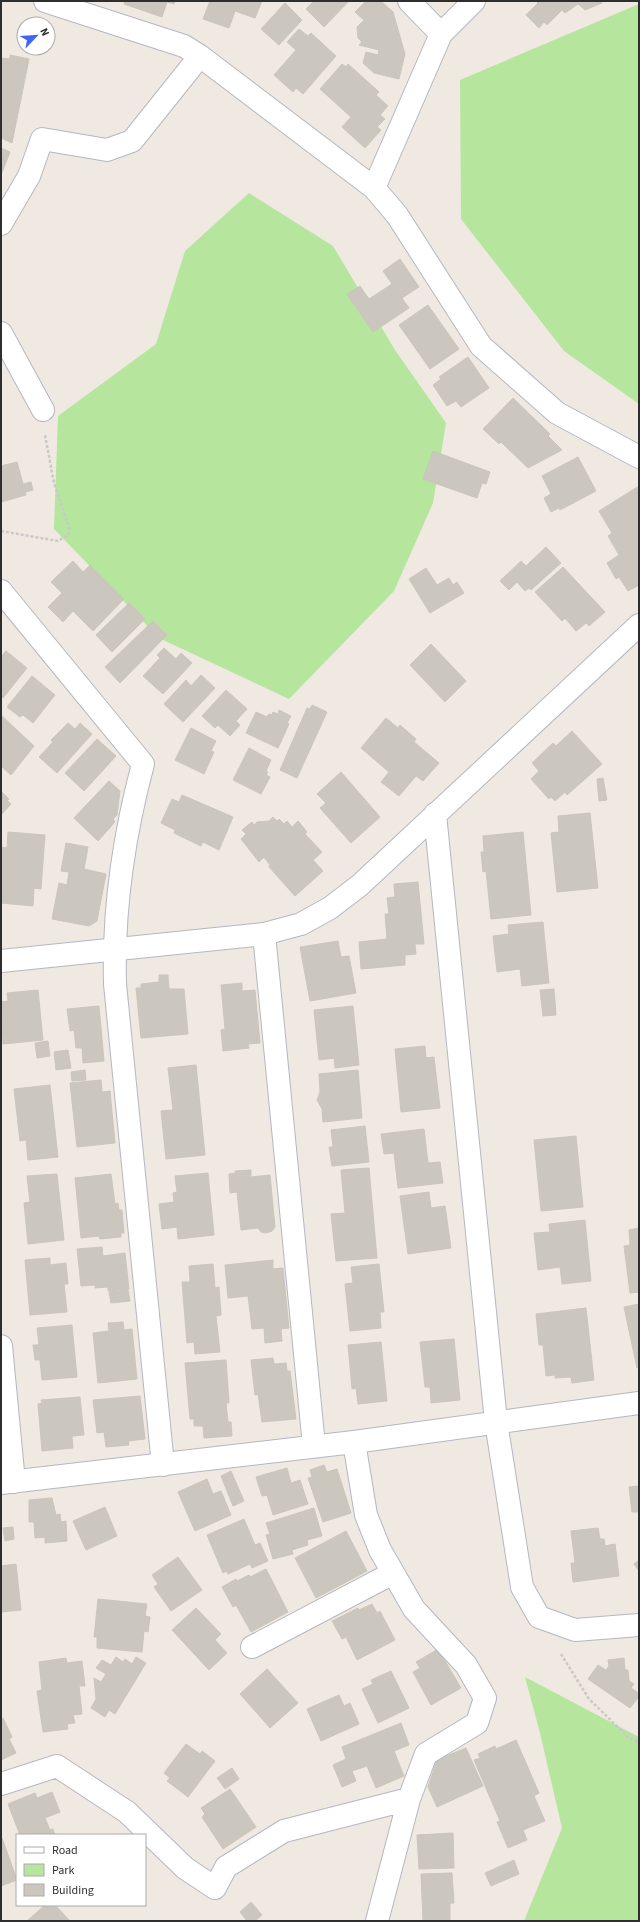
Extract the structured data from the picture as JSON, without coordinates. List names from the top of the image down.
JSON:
{
  "legend": ["Road", "Park", "Building"],
  "north": "top right"
}
